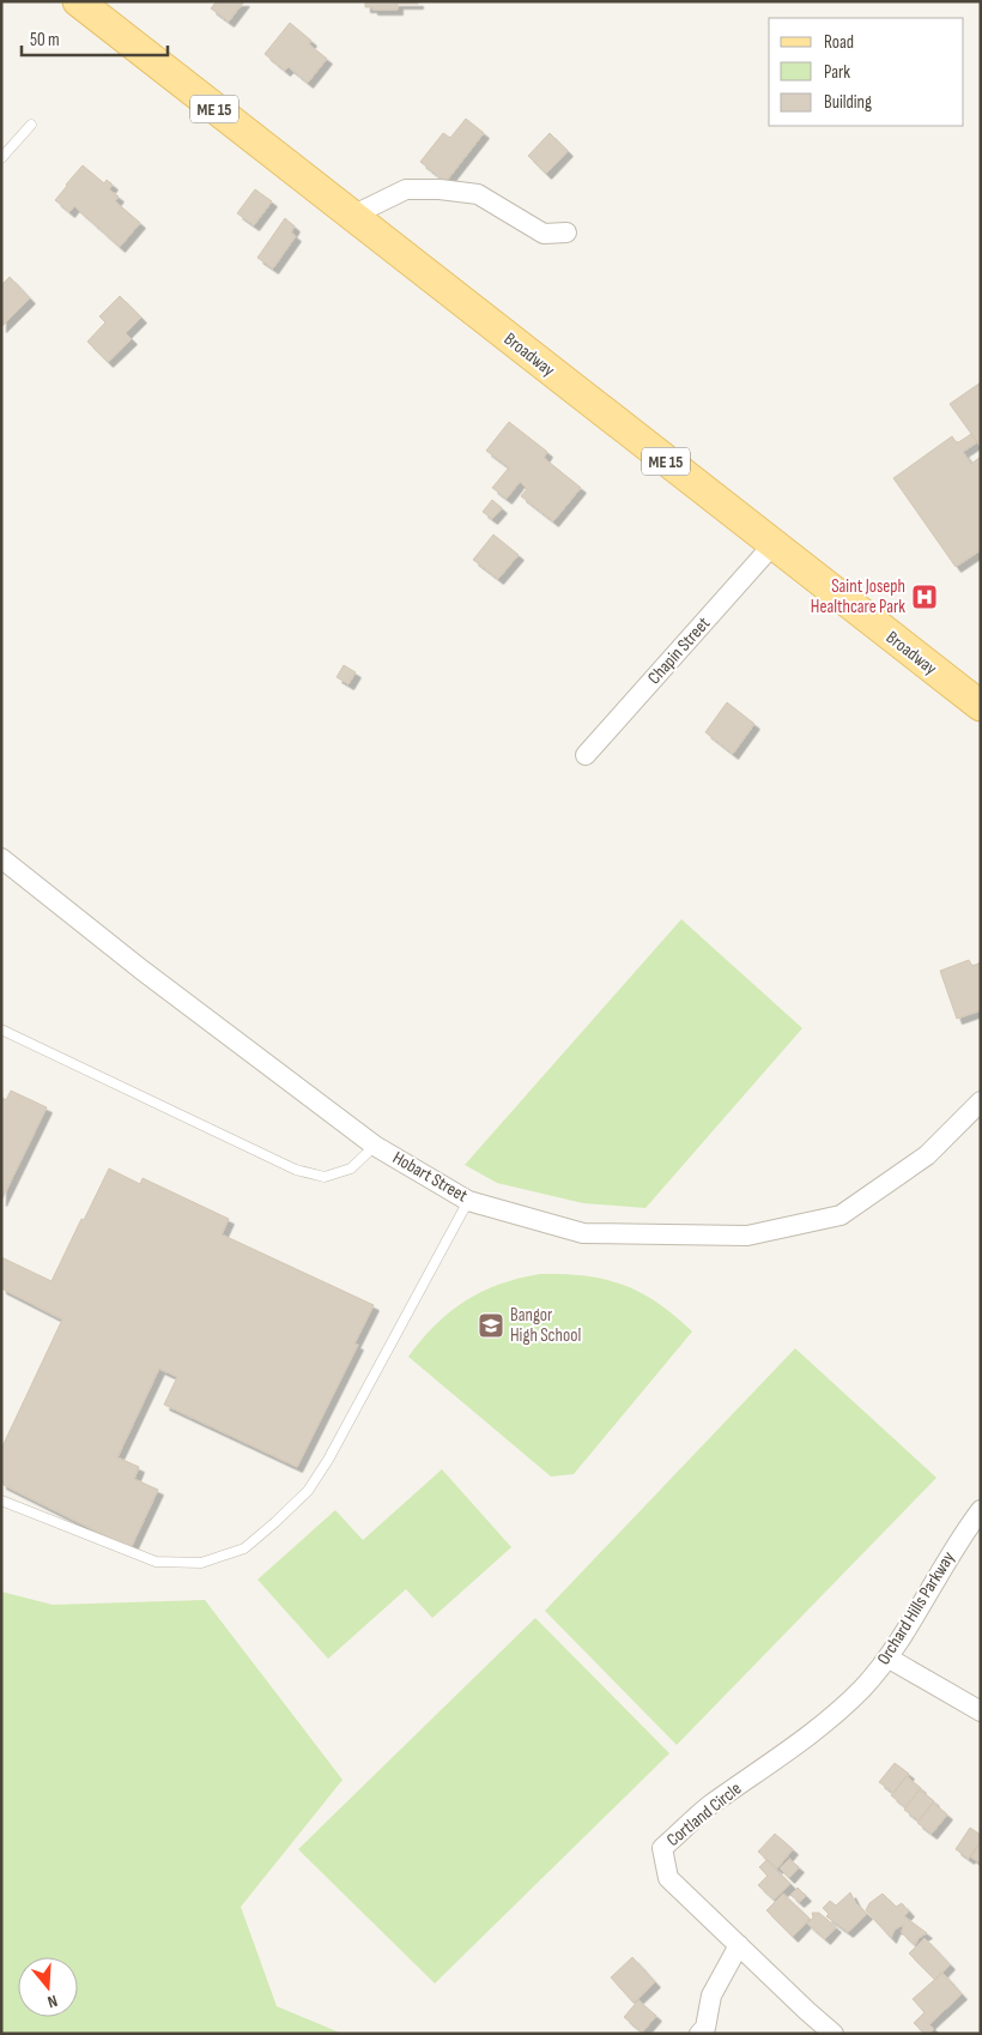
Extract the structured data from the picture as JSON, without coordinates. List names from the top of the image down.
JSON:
{
  "streets": {
    "main road": ["ME 15", "Broadway"],
    "street": [
      "Chapin Street",
      "Hobart Street",
      "Orchard Hills Parkway",
      "Cortland Circle"
    ]
  },
  "crossings": [
    ["Broadway", "Chapin Street"],
    ["Orchard Hills Parkway", "Cortland Circle"]
  ],
  "places": {
    "hospital": ["Saint Joseph Healthcare Park"],
    "school or university": ["Bangor High School"]
  },
  "legend": ["Road", "Park", "Building"],
  "scale_bar": "50 m",
  "north": "bottom"
}
